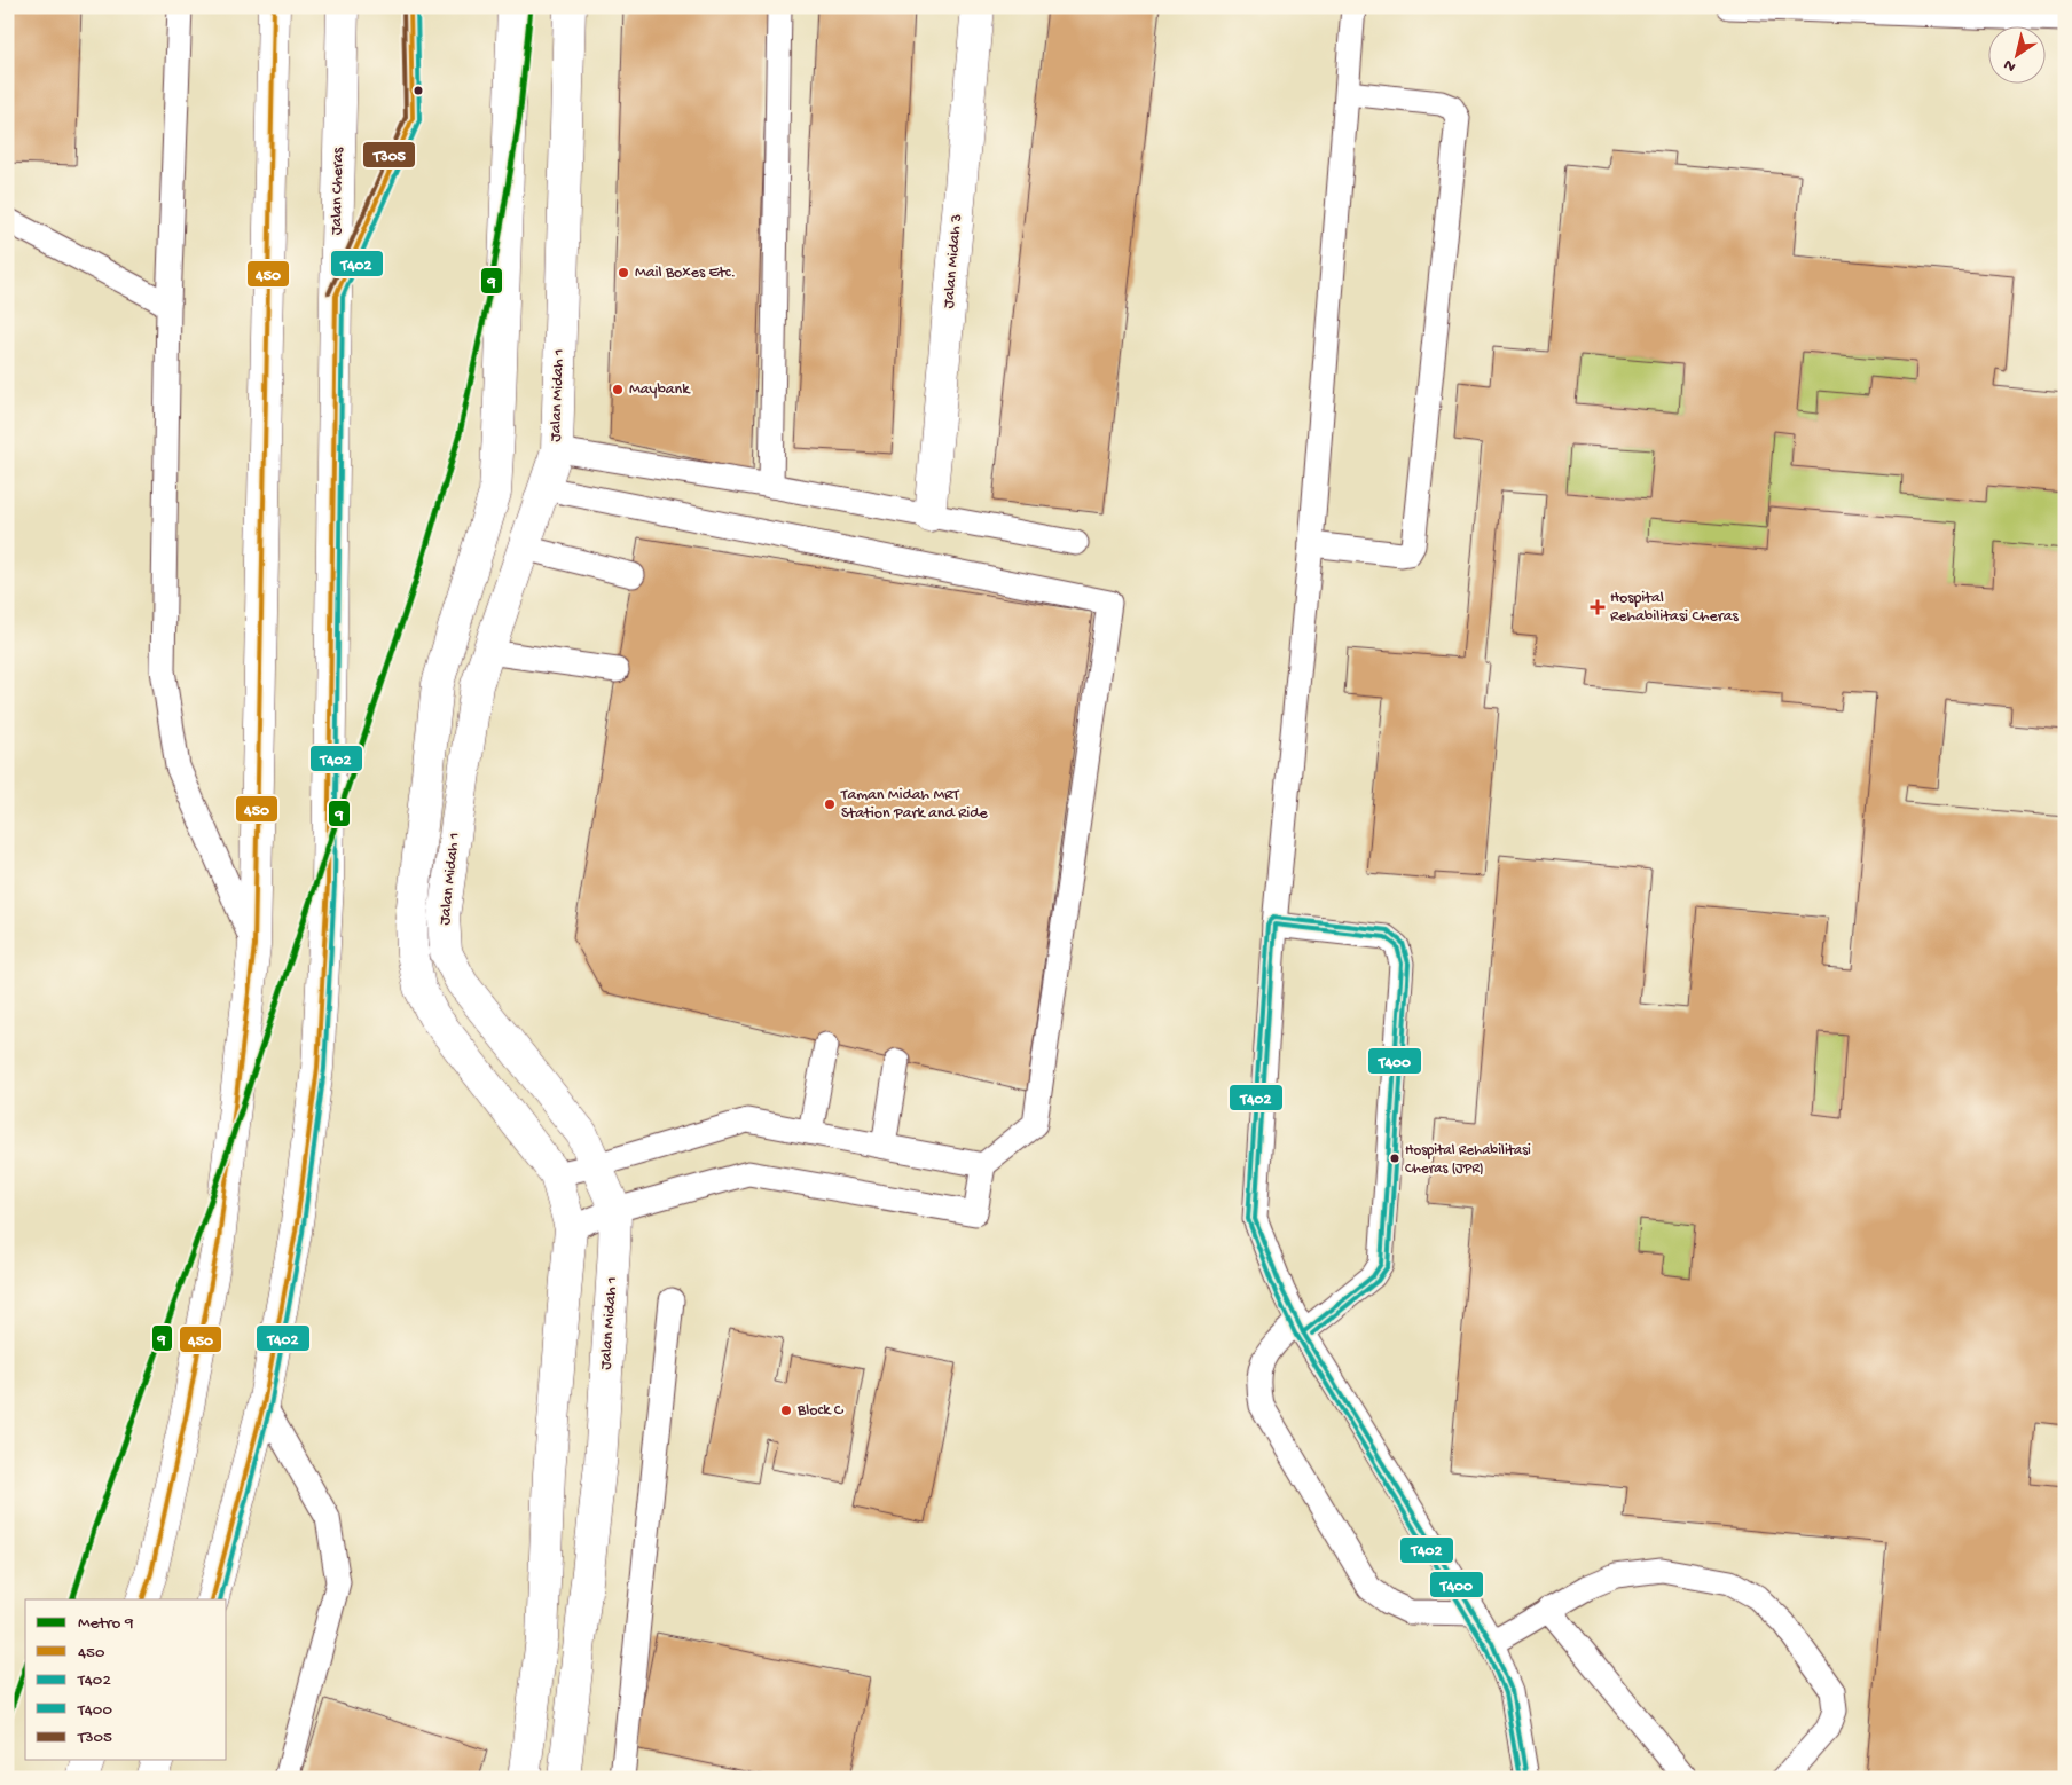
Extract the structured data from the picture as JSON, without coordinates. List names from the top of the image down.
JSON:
{
  "streets": {
    "main road": ["Jalan Cheras", "Jalan Midah 3", "Jalan Midah 1"]
  },
  "places": {
    "other": [
      "Mail Boxes Etc.",
      "Maybank",
      "Taman Midah MRT Station Park and Ride",
      "Hospital Rehabilitasi Cheras (JPR)",
      "Block C"
    ],
    "health": ["Hospital Rehabilitasi Cheras"]
  },
  "lines": [
    "metro line 9",
    "transit line 450",
    "transit line T402",
    "transit line T305",
    "transit line T400"
  ],
  "legend": [
    "Metro 9",
    "450",
    "T402",
    "T400",
    "T305"
  ],
  "north": "bottom left"
}
